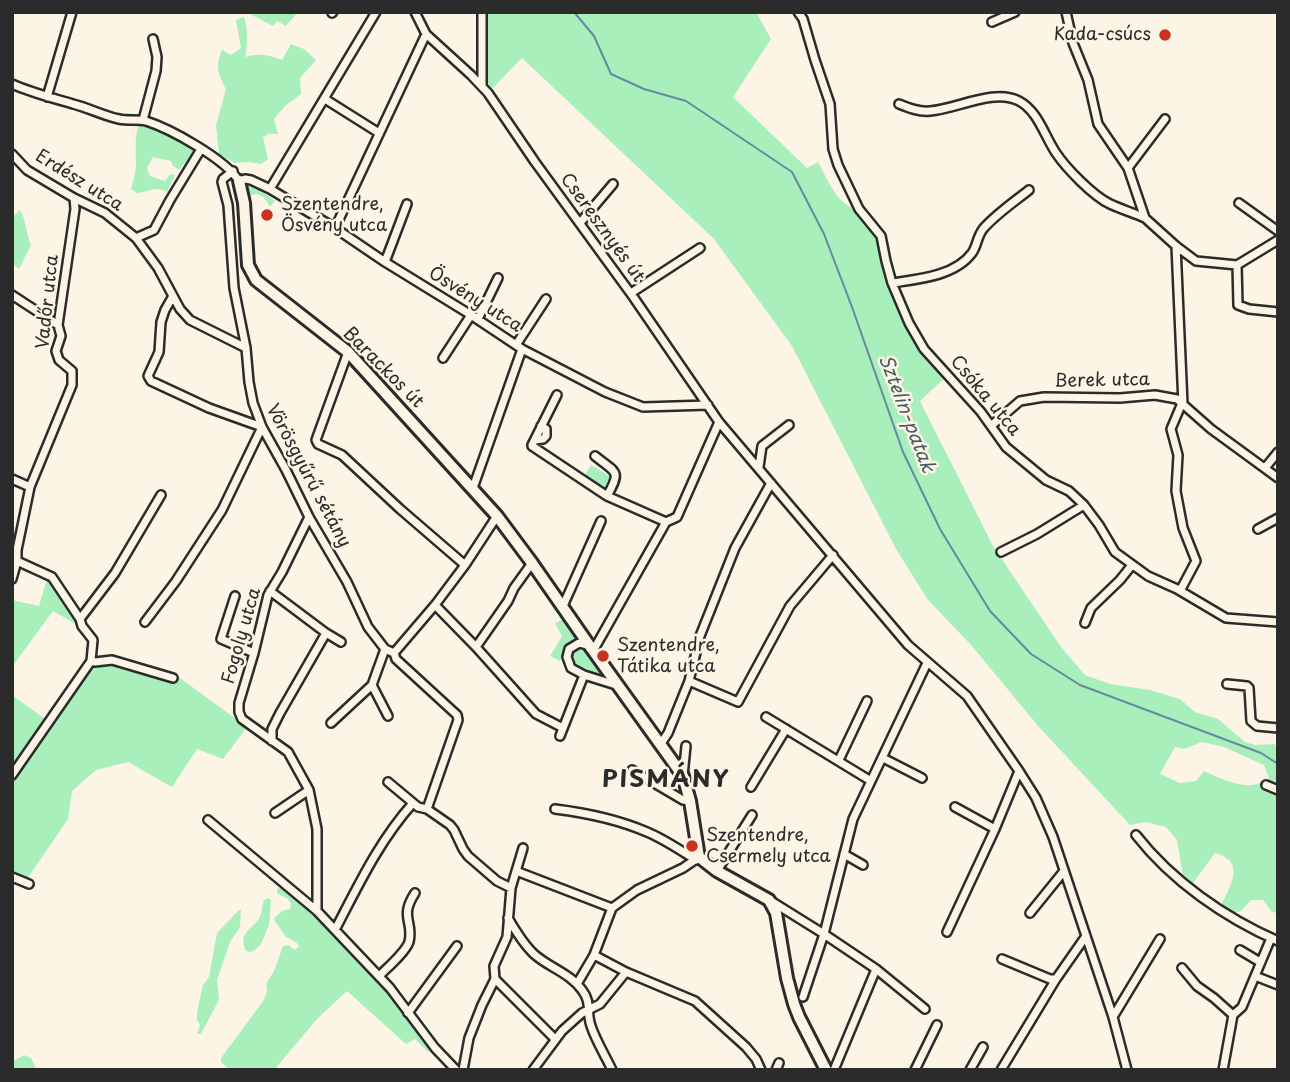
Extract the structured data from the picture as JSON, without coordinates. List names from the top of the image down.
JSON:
{
  "streets": {
    "street": [
      "Erdész utca",
      "Cseresznyés út",
      "Ösvény utca",
      "Vadőr utca",
      "Barackos út",
      "Berek utca",
      "Csóka utca",
      "Vörösgyűrű sétány",
      "Fogoly utca"
    ]
  },
  "crossings": [
    ["Erdész utca", "Vadőr utca"],
    ["Erdész utca", "Vörösgyűrű sétány"],
    ["Cseresznyés út", "Ösvény utca"],
    ["Ösvény utca", "Barackos út"],
    ["Ösvény utca", "Vörösgyűrű sétány"],
    ["Barackos út", "Vörösgyűrű sétány"],
    ["Berek utca", "Csóka utca"],
    ["Vörösgyűrű sétány", "Fogoly utca"]
  ],
  "districts": ["PISMÁNY"],
  "water": ["Sztelin-patak"],
  "places": [
    "Kada-csúcs",
    "Szentendre, Ösvény utca",
    "Szentendre, Tátika utca",
    "Szentendre, Csermely utca"
  ]
}
